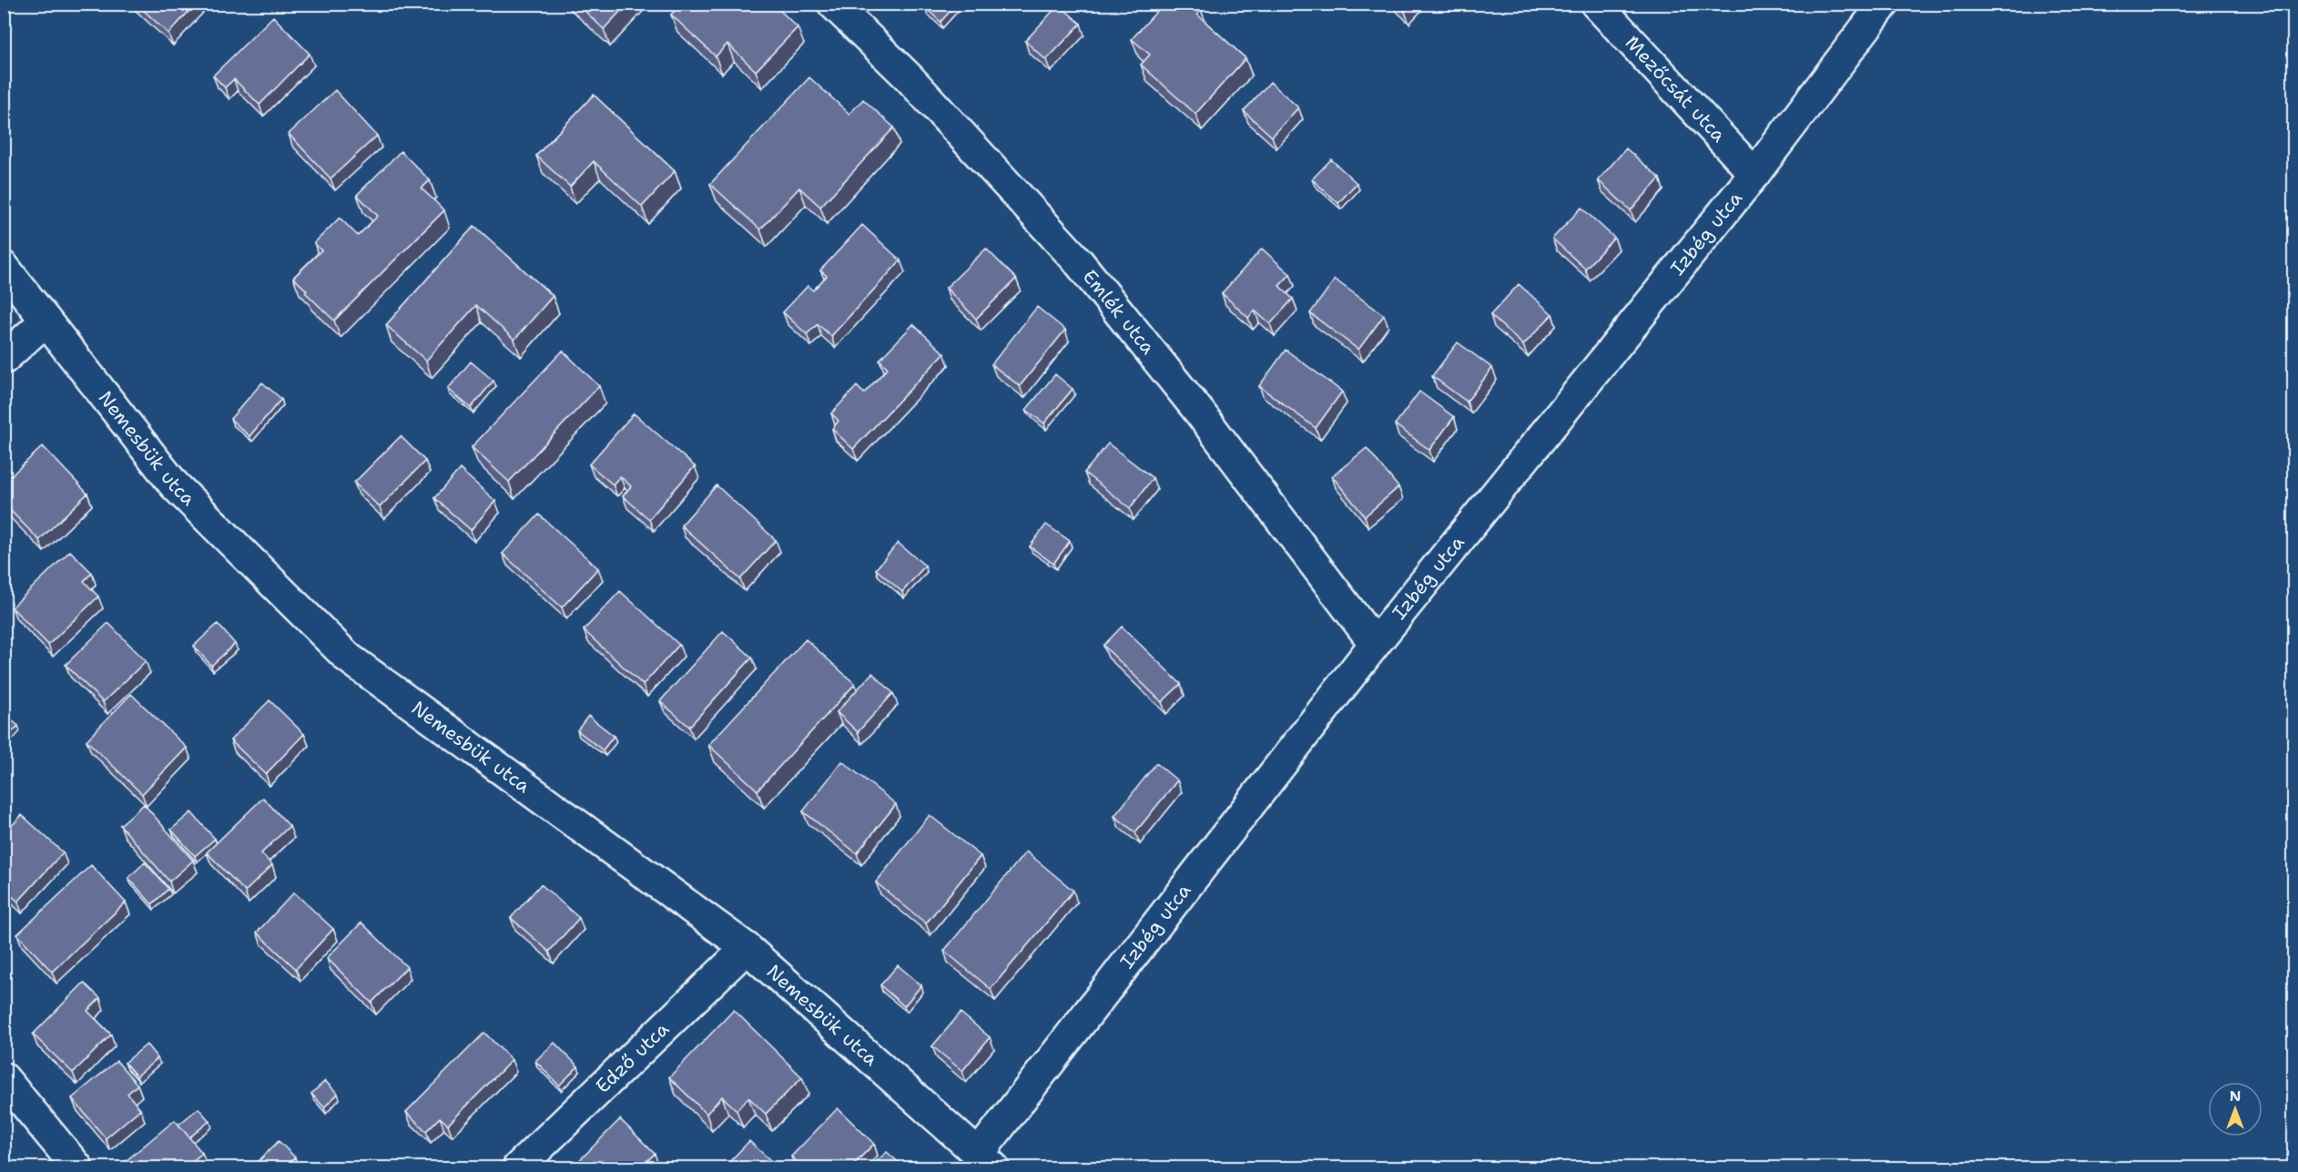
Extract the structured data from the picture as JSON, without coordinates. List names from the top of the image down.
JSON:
{
  "streets": {
    "street": [
      "Mezőcsát utca",
      "Izbég utca",
      "Emlék utca",
      "Nemesbük utca",
      "Edző utca"
    ]
  },
  "crossings": [
    ["Mezőcsát utca", "Izbég utca"],
    ["Izbég utca", "Emlék utca"],
    ["Izbég utca", "Nemesbük utca"],
    ["Nemesbük utca", "Edző utca"]
  ],
  "north": "top"
}
